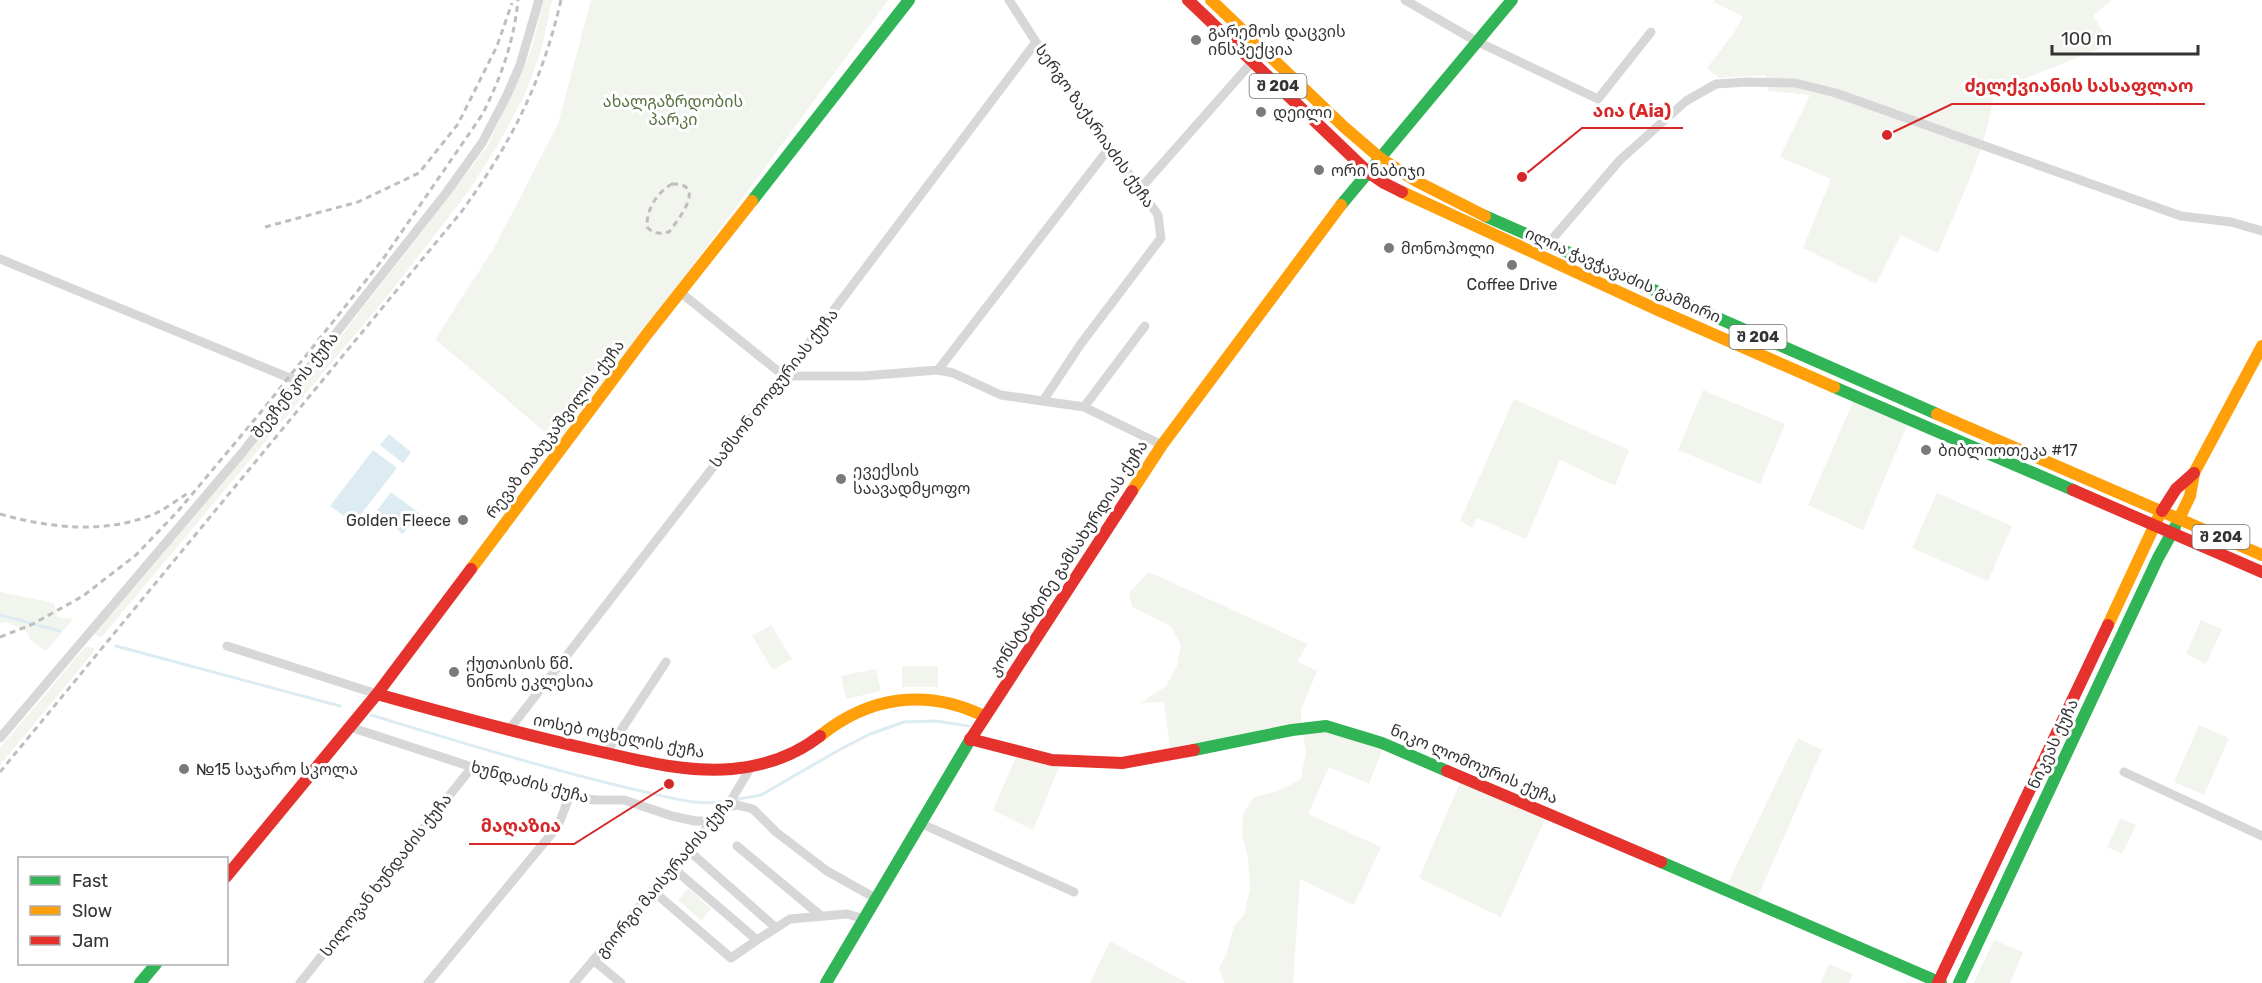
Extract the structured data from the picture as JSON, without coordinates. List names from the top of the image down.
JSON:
{
  "streets": {
    "main road": [
      "შ 204",
      "ილია ჭავჭავაძის გამზირი",
      "რევაზ თაბუკაშვილის ქუჩა",
      "კონსტანტინე გამსახურდიას ქუჩა",
      "იოსებ ოცხელის ქუჩა",
      "ნიკეას ქუჩა",
      "ნიკო ლომოურის ქუჩა"
    ],
    "street": [
      "სერგო ზაქარიაძის ქუჩა",
      "შევჩენკოს ქუჩა",
      "სამსონ თოფურიას ქუჩა",
      "ხუნდაძის ქუჩა",
      "სილოვან ხუნდაძის ქუჩა",
      "გიორგი მაისურაძის ქუჩა"
    ]
  },
  "crossings": [
    ["სერგო ზაქარიაძის ქუჩა", "სამსონ თოფურიას ქუჩა"],
    ["ილია ჭავჭავაძის გამზირი", "კონსტანტინე გამსახურდიას ქუჩა"],
    ["ილია ჭავჭავაძის გამზირი", "ნიკეას ქუჩა"],
    ["სამსონ თოფურიას ქუჩა", "იოსებ ოცხელის ქუჩა"],
    ["რევაზ თაბუკაშვილის ქუჩა", "იოსებ ოცხელის ქუჩა"],
    ["რევაზ თაბუკაშვილის ქუჩა", "ხუნდაძის ქუჩა"],
    ["კონსტანტინე გამსახურდიას ქუჩა", "იოსებ ოცხელის ქუჩა"],
    ["კონსტანტინე გამსახურდიას ქუჩა", "ნიკო ლომოურის ქუჩა"],
    ["იოსებ ოცხელის ქუჩა", "გიორგი მაისურაძის ქუჩა"],
    ["ნიკეას ქუჩა", "ნიკო ლომოურის ქუჩა"],
    ["ხუნდაძის ქუჩა", "სილოვან ხუნდაძის ქუჩა"],
    ["ხუნდაძის ქუჩა", "გიორგი მაისურაძის ქუჩა"]
  ],
  "parks": ["ახალგაზრდობის პარკი"],
  "places": [
    "გარემოს დაცვის ინსპექცია",
    "დეილი",
    "ძელქვიანის სასაფლაო",
    "ორი ნაბიჯი",
    "აია (Aia)",
    "მონოპოლი",
    "Coffee Drive",
    "ბიბლიოთეკა #17",
    "ევექსის საავადმყოფო",
    "Golden Fleece",
    "ქუთაისის წმ. ნინოს ეკლესია",
    "№15 საჯარო სკოლა",
    "მაღაზია"
  ],
  "legend": ["Fast", "Slow", "Jam"],
  "scale_bar": "100 m"
}
